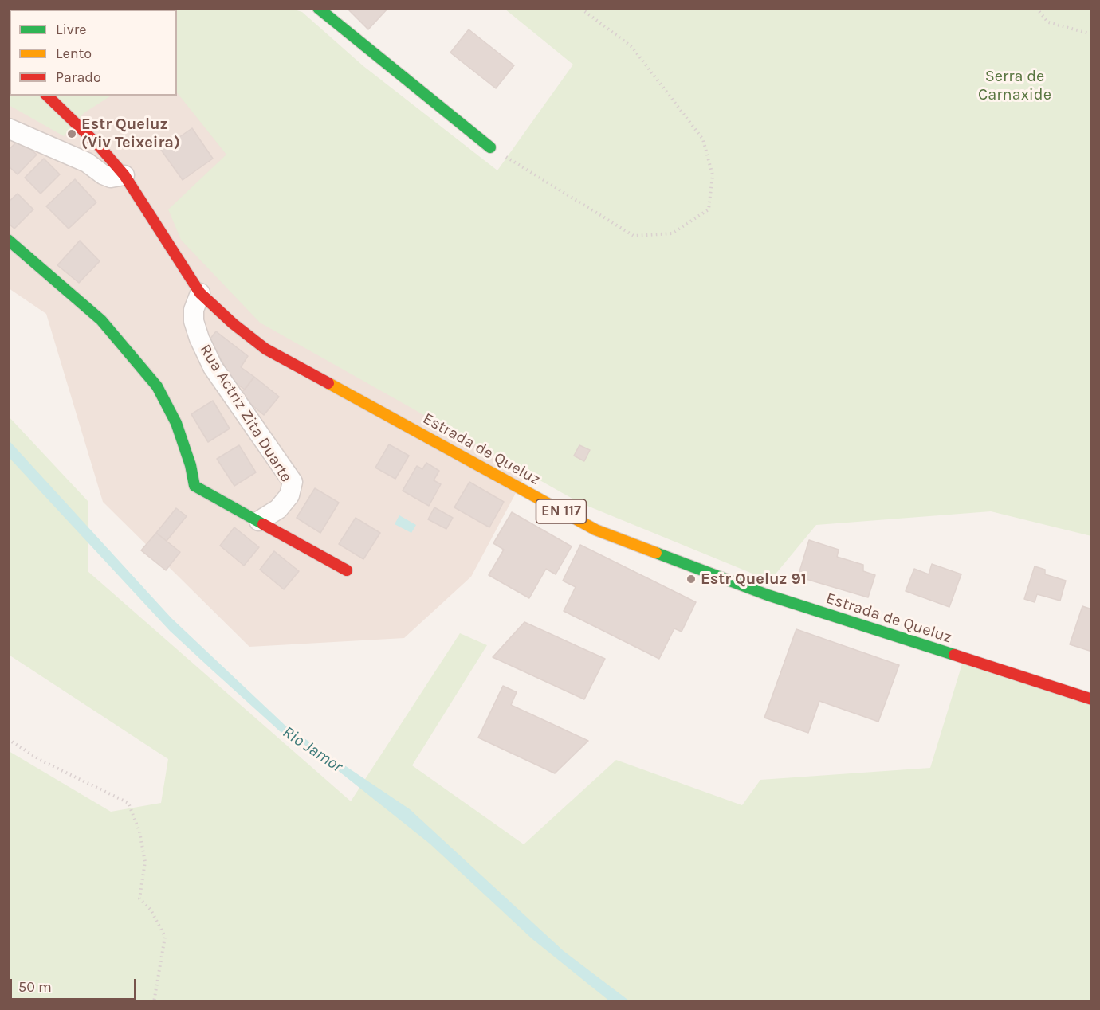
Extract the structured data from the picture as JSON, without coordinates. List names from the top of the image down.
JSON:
{
  "streets": {
    "main road": ["Estrada de Queluz", "EN 117"],
    "street": ["Rua Actriz Zita Duarte"]
  },
  "crossings": [
    ["Rua Actriz Zita Duarte", "Estrada de Queluz"]
  ],
  "water": ["Rio Jamor"],
  "parks": ["Serra de Carnaxide"],
  "places": ["Estr Queluz (Viv Teixeira)", "Estr Queluz 91"],
  "legend": ["Livre", "Lento", "Parado"],
  "scale_bar": "50 m"
}
